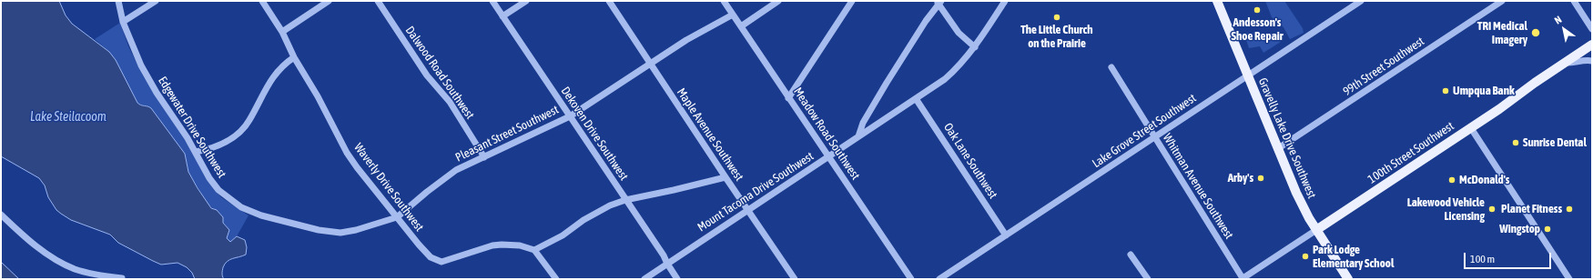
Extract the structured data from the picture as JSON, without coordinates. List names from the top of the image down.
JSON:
{
  "streets": {
    "main road": ["Gravelly Lake Drive Southwest", "100th Street Southwest"],
    "street": [
      "99th Street Southwest",
      "Dalwood Road Southwest",
      "Edgewater Drive Southwest",
      "Lake Grove Street Southwest",
      "Pleasant Street Southwest",
      "Dekoven Drive Southwest",
      "Meadow Road Southwest",
      "Maple Avenue Southwest",
      "Oak Lane Southwest",
      "Whitman Avenue Southwest",
      "Waverly Drive Southwest",
      "Mount Tacoma Drive Southwest"
    ]
  },
  "crossings": [
    ["99th Street Southwest", "Gravelly Lake Drive Southwest"],
    ["Dalwood Road Southwest", "Pleasant Street Southwest"],
    ["Edgewater Drive Southwest", "Pleasant Street Southwest"],
    ["Edgewater Drive Southwest", "Waverly Drive Southwest"],
    ["Lake Grove Street Southwest", "Gravelly Lake Drive Southwest"],
    ["Lake Grove Street Southwest", "Oak Lane Southwest"],
    ["Lake Grove Street Southwest", "Whitman Avenue Southwest"],
    ["Pleasant Street Southwest", "Dekoven Drive Southwest"],
    ["Pleasant Street Southwest", "Meadow Road Southwest"],
    ["Pleasant Street Southwest", "Maple Avenue Southwest"],
    ["Pleasant Street Southwest", "Waverly Drive Southwest"],
    ["Dekoven Drive Southwest", "Mount Tacoma Drive Southwest"],
    ["Meadow Road Southwest", "Mount Tacoma Drive Southwest"],
    ["Maple Avenue Southwest", "Mount Tacoma Drive Southwest"],
    ["Gravelly Lake Drive Southwest", "100th Street Southwest"],
    ["100th Street Southwest", "Whitman Avenue Southwest"],
    ["Oak Lane Southwest", "Mount Tacoma Drive Southwest"]
  ],
  "water": ["Lake Steilacoom"],
  "places": [
    "Andesson's Shoe Repair",
    "The Little Church on the Prairie",
    "TRI Medical Imagery",
    "Umpqua Bank",
    "Sunrise Dental",
    "Arby's",
    "McDonald's",
    "Lakewood Vehicle Licensing",
    "Planet Fitness",
    "Wingstop",
    "Park Lodge Elementary School"
  ],
  "scale_bar": "100 m",
  "north": "top left"
}
